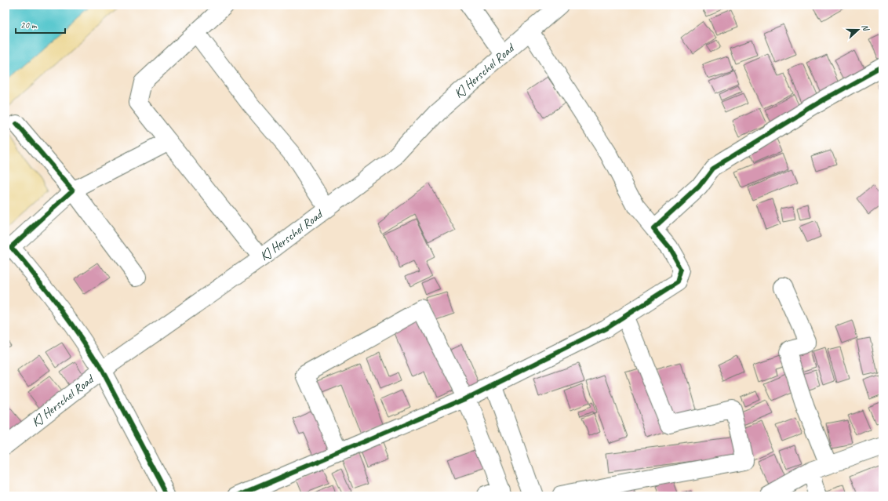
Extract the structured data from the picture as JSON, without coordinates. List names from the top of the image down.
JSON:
{
  "streets": {
    "street": ["KJ Herschel Road"]
  },
  "scale_bar": "20 m",
  "north": "right"
}
